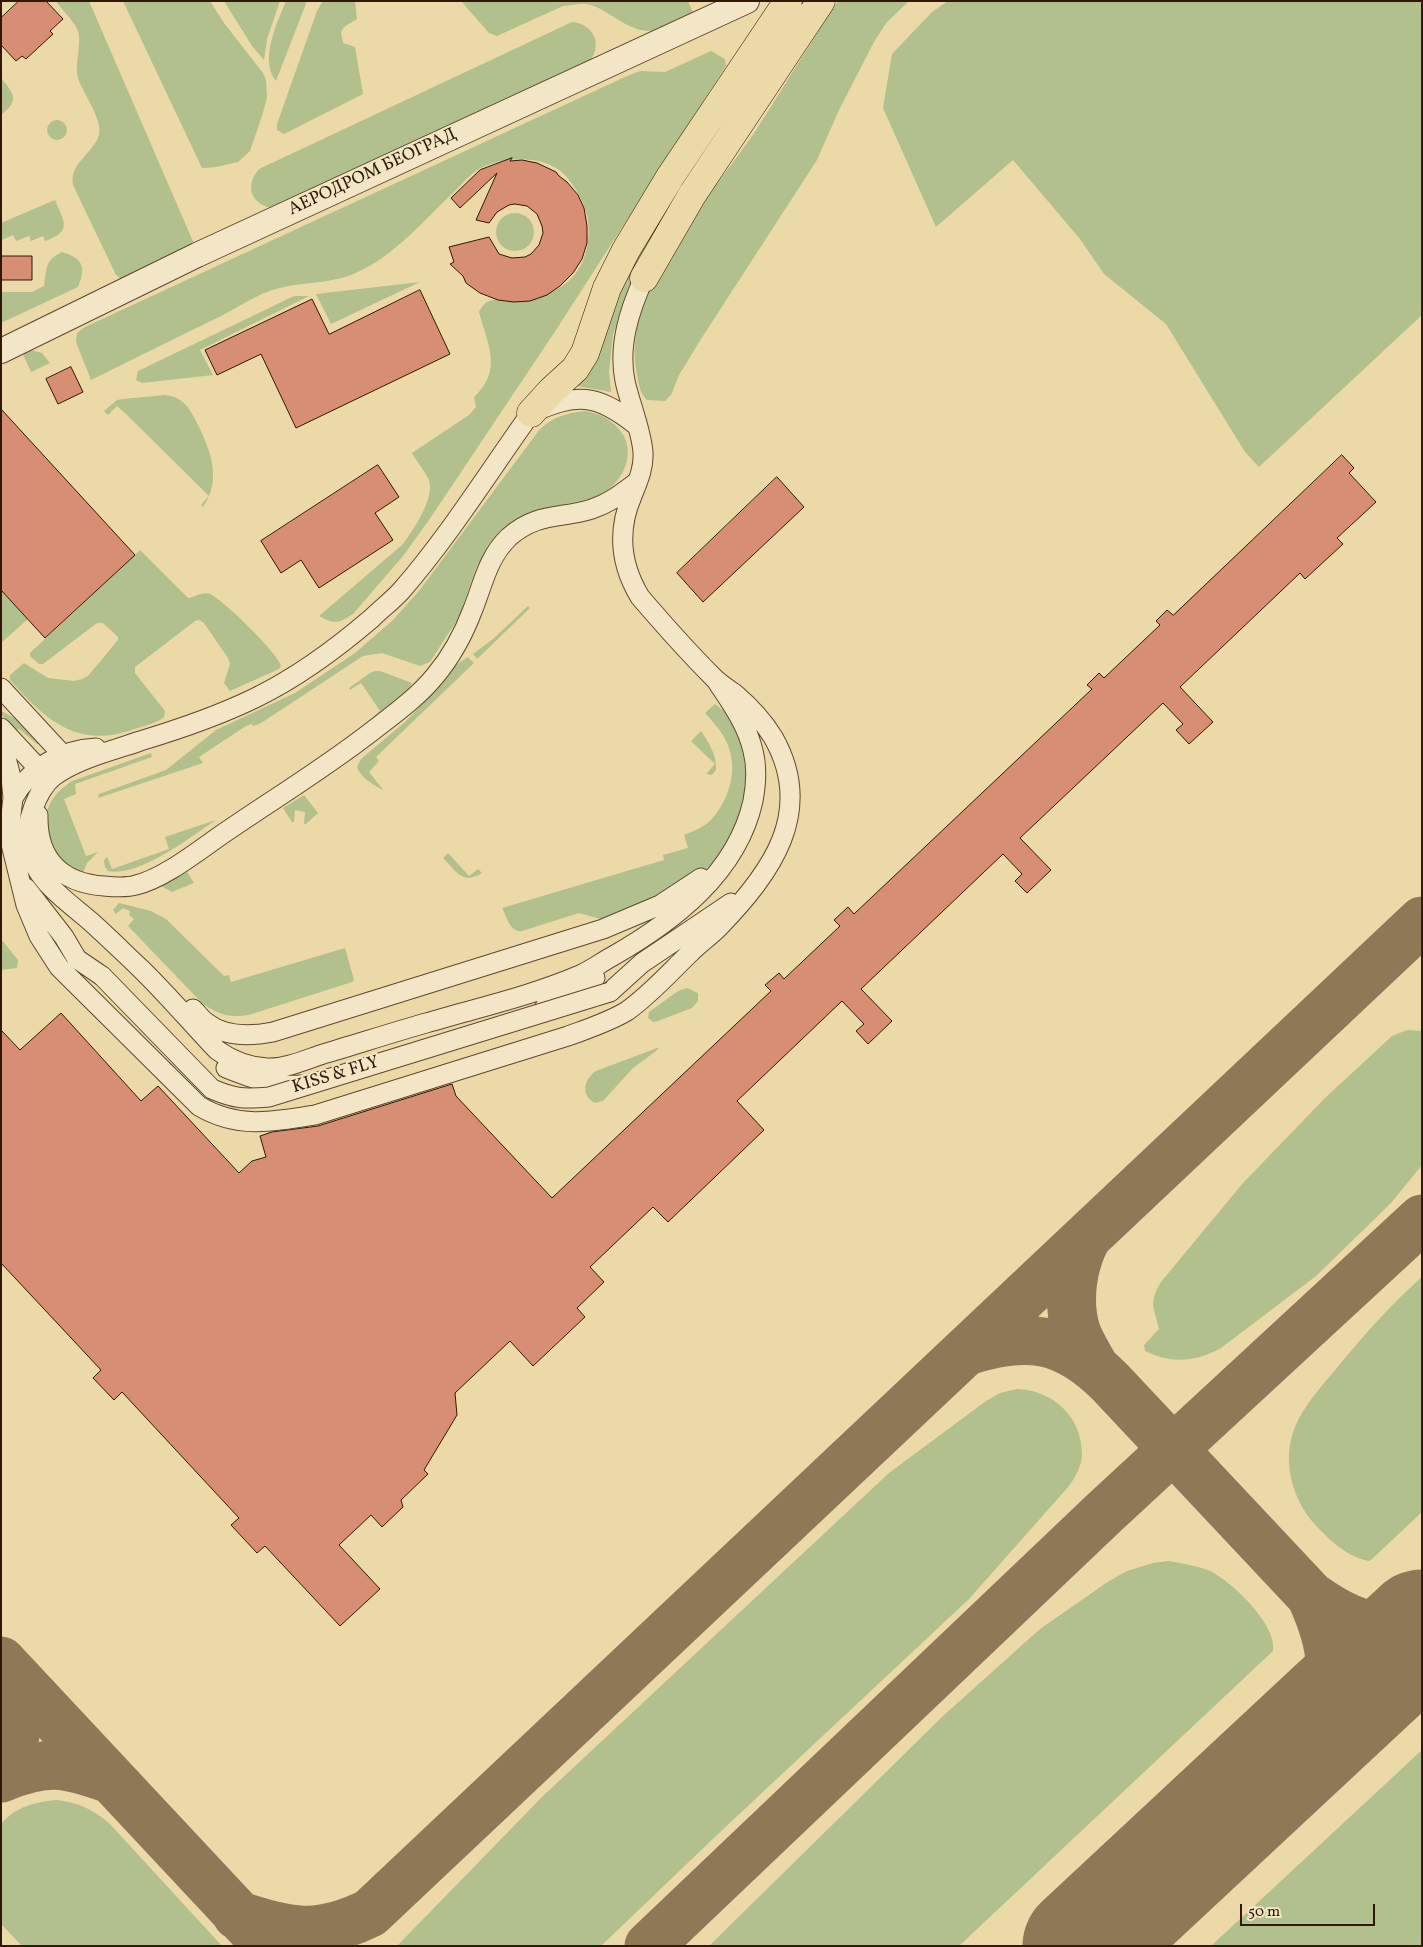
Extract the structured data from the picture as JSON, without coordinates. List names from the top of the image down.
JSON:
{
  "streets": {
    "street": ["АЕРОДРОМ БЕОГРАД", "KISS & FLY"]
  },
  "scale_bar": "50 m"
}
